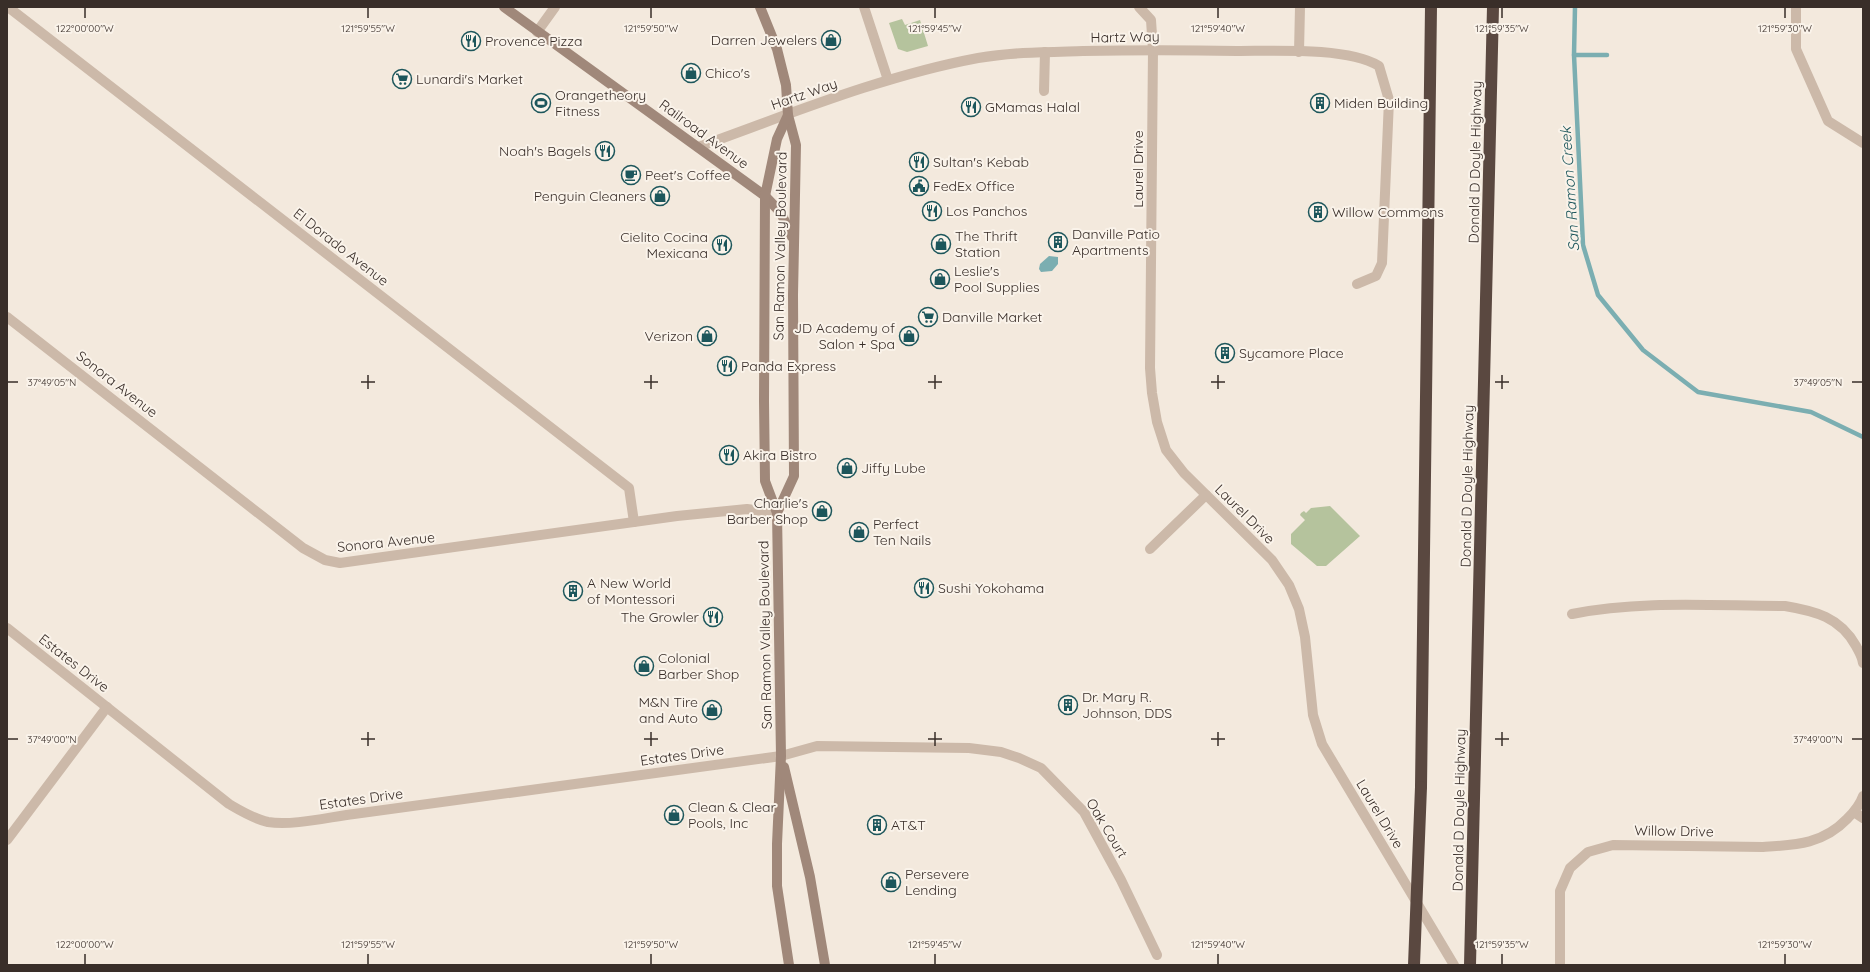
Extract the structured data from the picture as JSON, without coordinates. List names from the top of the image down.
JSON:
{
  "streets": {
    "highway": ["Donald D Doyle Highway"],
    "main road": ["Railroad Avenue", "San Ramon Valley Boulevard"],
    "street": [
      "Hartz Way",
      "Laurel Drive",
      "El Dorado Avenue",
      "Sonora Avenue",
      "Estates Drive",
      "Oak Court",
      "Willow Drive"
    ]
  },
  "crossings": [
    ["Hartz Way", "Railroad Avenue"],
    ["Hartz Way", "Laurel Drive"],
    ["Hartz Way", "San Ramon Valley Boulevard"],
    ["Railroad Avenue", "San Ramon Valley Boulevard"],
    ["San Ramon Valley Boulevard", "Sonora Avenue"],
    ["San Ramon Valley Boulevard", "Estates Drive"],
    ["San Ramon Valley Boulevard", "Oak Court"],
    ["El Dorado Avenue", "Sonora Avenue"],
    ["Estates Drive", "Oak Court"]
  ],
  "water": ["San Ramon Creek"],
  "places": {
    "shop": [
      "Darren Jewelers",
      "Chico's",
      "Penguin Cleaners",
      "The Thrift Station",
      "Leslie's Pool Supplies",
      "Verizon",
      "JD Academy of Salon + Spa",
      "Jiffy Lube",
      "Charlie's Barber Shop",
      "Perfect Ten Nails",
      "Colonial Barber Shop",
      "M&N Tire and Auto",
      "Clean & Clear Pools, Inc",
      "Persevere Lending"
    ],
    "restaurant": [
      "Provence Pizza",
      "GMamas Halal",
      "Noah's Bagels",
      "Sultan's Kebab",
      "Los Panchos",
      "Cielito Cocina Mexicana",
      "Panda Express",
      "Akira Bistro",
      "Sushi Yokohama",
      "The Growler"
    ],
    "supermarket": ["Lunardi's Market", "Danville Market"],
    "sports": ["Orangetheory Fitness"],
    "building": [
      "Miden Building",
      "Willow Commons",
      "Danville Patio Apartments",
      "Sycamore Place",
      "A New World of Montessori",
      "Dr. Mary R. Johnson, DDS",
      "AT&T"
    ],
    "cafe": ["Peet's Coffee"],
    "public building": ["FedEx Office"]
  },
  "coordinates": [
    "122°00'00\"W",
    "121°59'55\"W",
    "121°59'50\"W",
    "121°59'45\"W",
    "121°59'40\"W",
    "121°59'35\"W",
    "121°59'30\"W",
    "37°49'05\"N",
    "37°49'00\"N"
  ]
}
